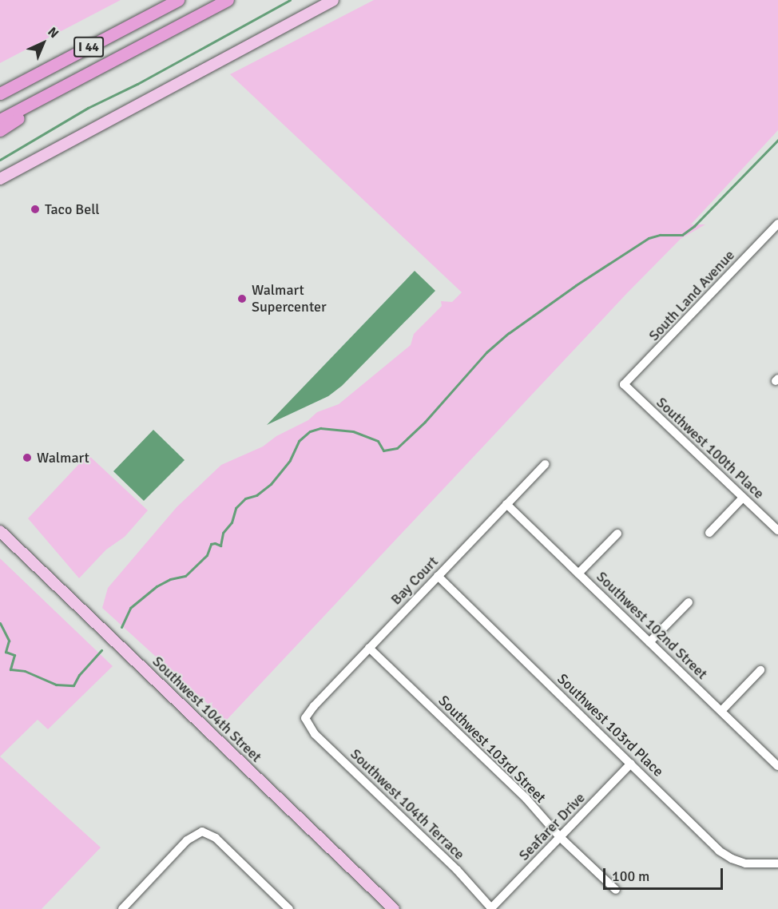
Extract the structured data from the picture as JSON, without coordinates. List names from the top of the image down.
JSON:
{
  "streets": {
    "highway": ["I 44"],
    "main road": ["Southwest 104th Street"],
    "street": [
      "South Land Avenue",
      "Southwest 100th Place",
      "Bay Court",
      "Southwest 102nd Street",
      "Southwest 103rd Place",
      "Southwest 103rd Street",
      "Southwest 104th Terrace",
      "Seafarer Drive"
    ]
  },
  "crossings": [
    ["South Land Avenue", "Southwest 100th Place"],
    ["Bay Court", "Southwest 102nd Street"],
    ["Bay Court", "Southwest 103rd Place"],
    ["Bay Court", "Southwest 103rd Street"],
    ["Bay Court", "Southwest 104th Terrace"],
    ["Southwest 103rd Place", "Seafarer Drive"],
    ["Southwest 103rd Street", "Seafarer Drive"],
    ["Southwest 104th Terrace", "Seafarer Drive"]
  ],
  "places": ["Taco Bell", "Walmart Supercenter", "Walmart"],
  "scale_bar": "100 m",
  "north": "top right"
}
